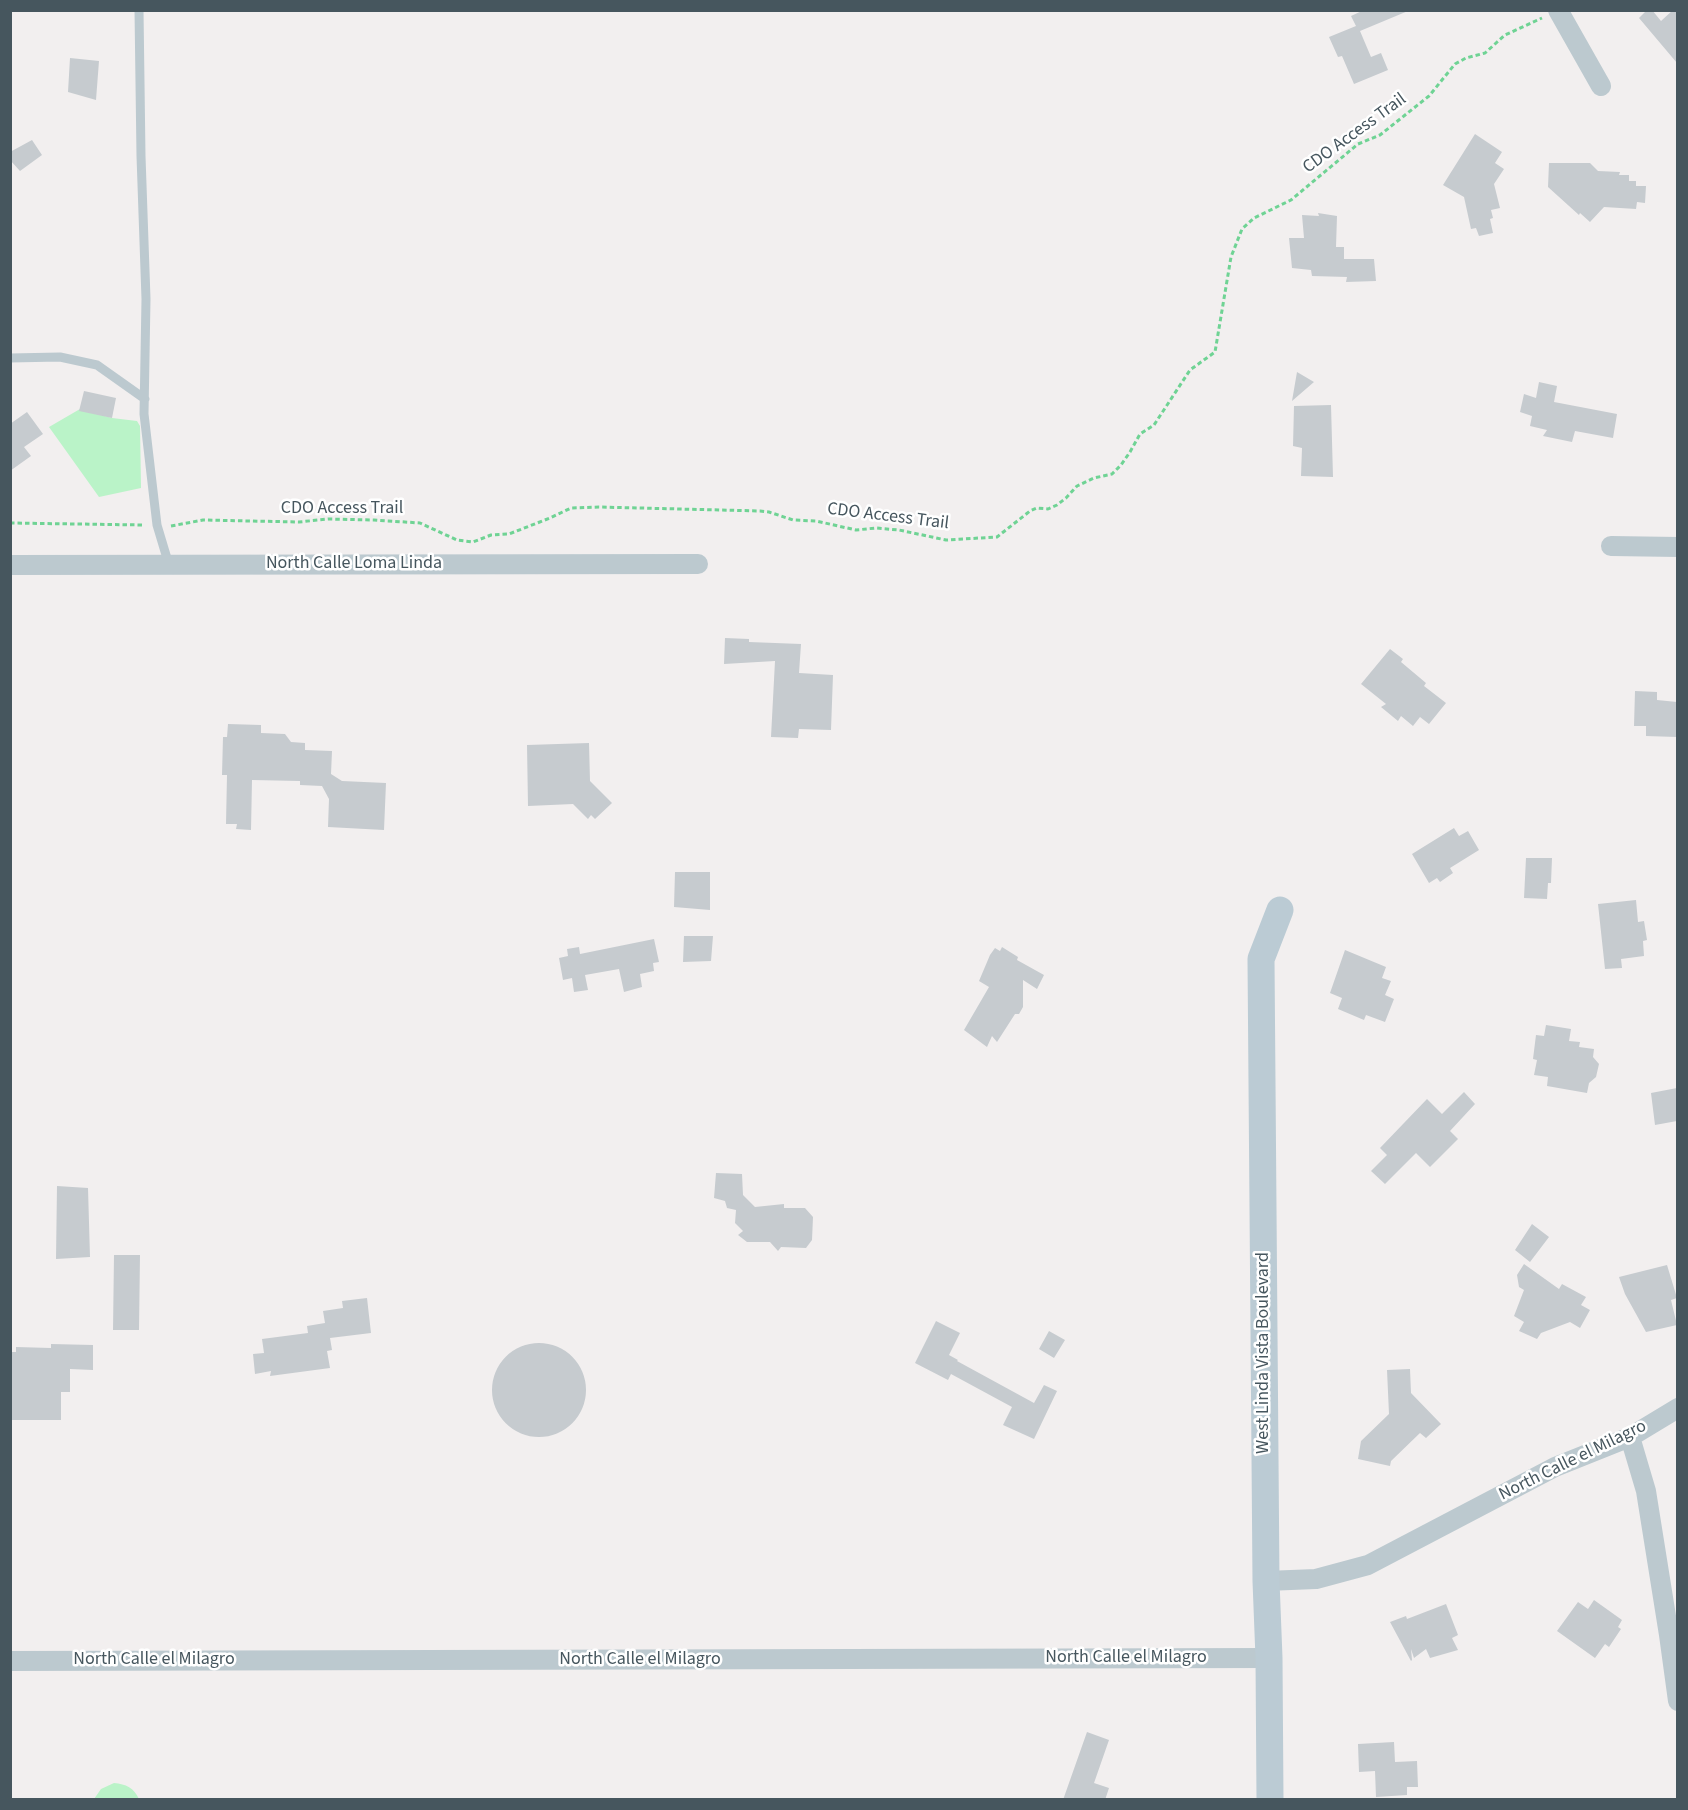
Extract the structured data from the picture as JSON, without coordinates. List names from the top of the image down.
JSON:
{
  "streets": {
    "street": ["North Calle Loma Linda", "West Linda Vista Boulevard", "North Calle el Milagro"],
    "path": ["CDO Access Trail"]
  },
  "crossings": [
    ["West Linda Vista Boulevard", "North Calle el Milagro"]
  ]
}
